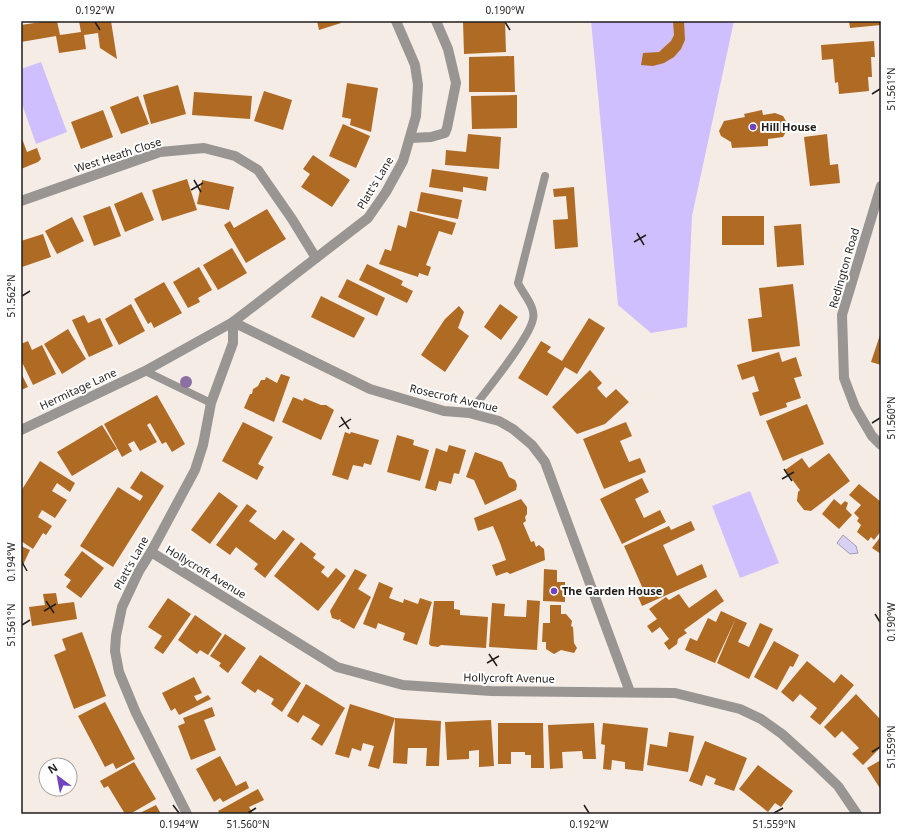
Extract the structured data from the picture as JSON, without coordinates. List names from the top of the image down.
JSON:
{
  "streets": {
    "street": [
      "West Heath Close",
      "Platt's Lane",
      "Redington Road",
      "Hermitage Lane",
      "Rosecroft Avenue",
      "Hollycroft Avenue"
    ]
  },
  "crossings": [
    ["West Heath Close", "Platt's Lane"],
    ["Platt's Lane", "Hermitage Lane"],
    ["Platt's Lane", "Rosecroft Avenue"],
    ["Platt's Lane", "Hollycroft Avenue"],
    ["Rosecroft Avenue", "Hollycroft Avenue"]
  ],
  "places": ["Hill House", "The Garden House"],
  "north": "top left",
  "coordinates": [
    "0.192°W",
    "0.190°W",
    "51.561°N",
    "51.562°N",
    "51.560°N",
    "0.194°W",
    "51.559°N"
  ]
}
